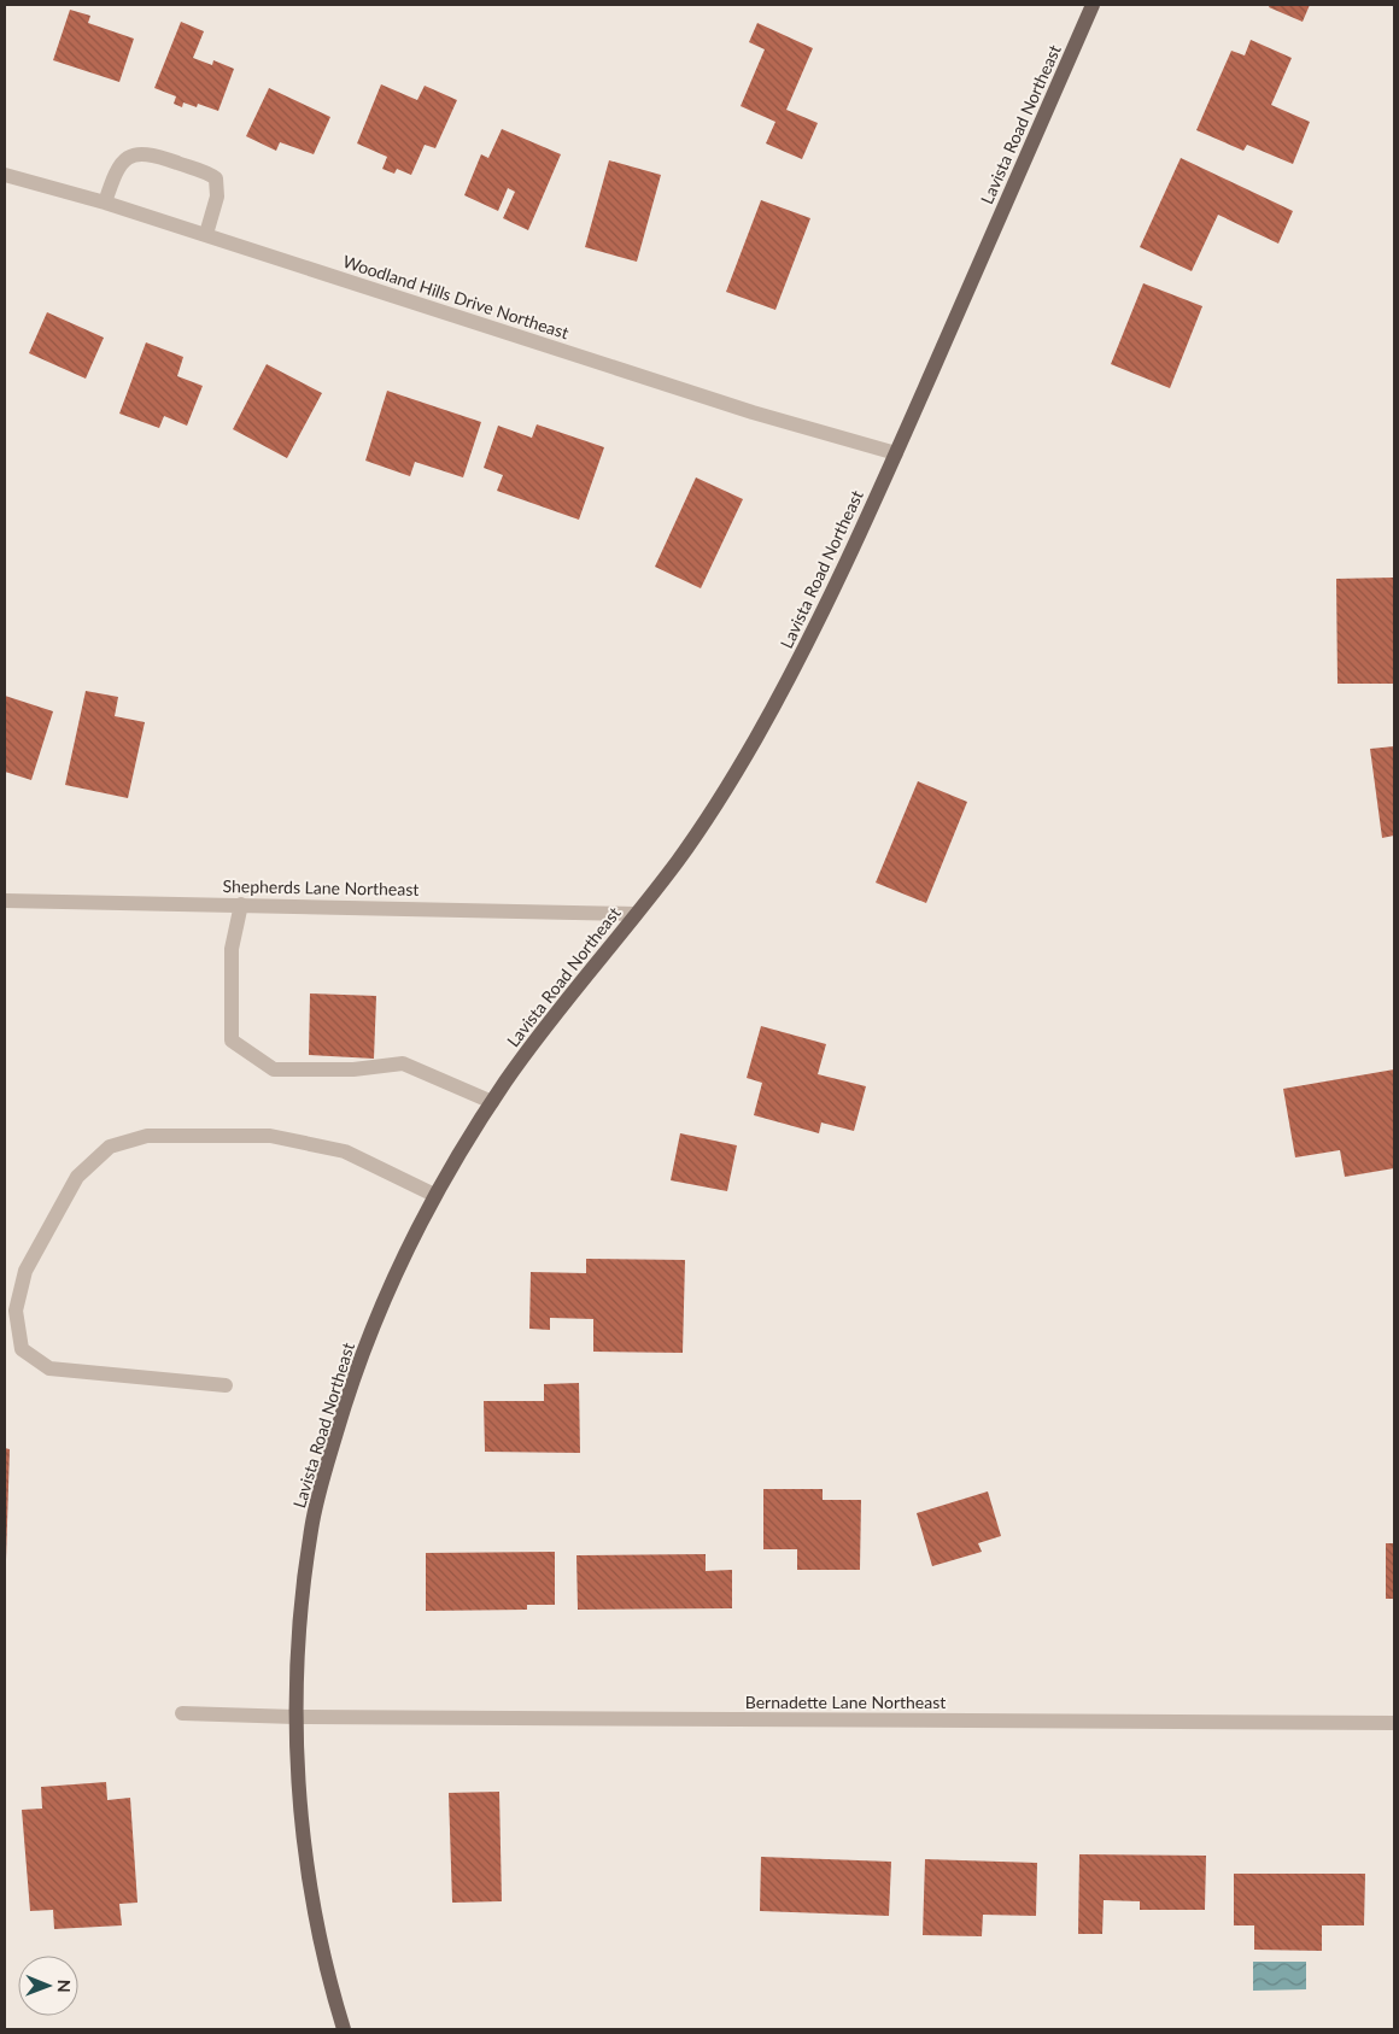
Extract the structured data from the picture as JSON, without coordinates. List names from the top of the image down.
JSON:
{
  "streets": {
    "main road": ["Lavista Road Northeast"],
    "street": ["Woodland Hills Drive Northeast", "Shepherds Lane Northeast", "Bernadette Lane Northeast"]
  },
  "crossings": [
    ["Lavista Road Northeast", "Woodland Hills Drive Northeast"],
    ["Lavista Road Northeast", "Shepherds Lane Northeast"],
    ["Lavista Road Northeast", "Bernadette Lane Northeast"]
  ],
  "north": "right"
}
